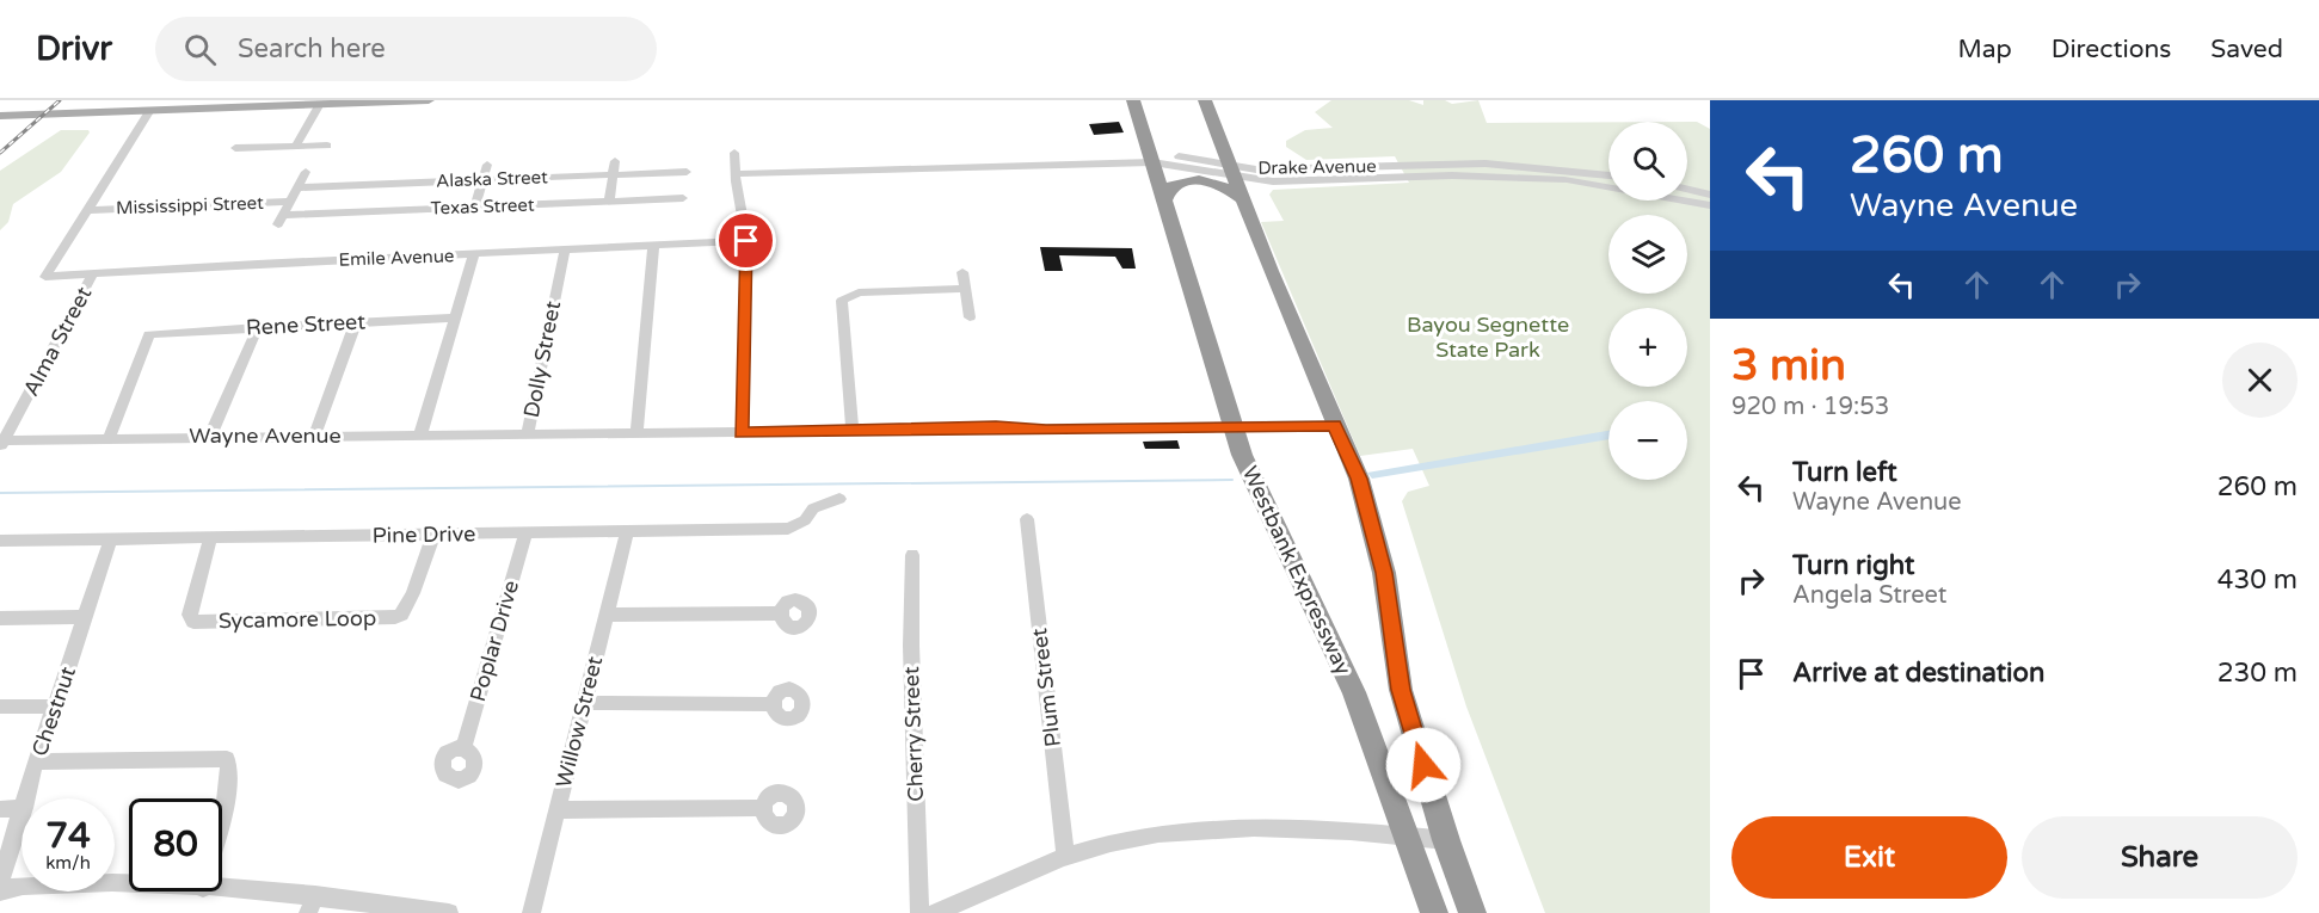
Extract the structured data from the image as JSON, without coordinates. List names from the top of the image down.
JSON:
{
  "streets": {
    "highway": ["Westbank Expressway"],
    "street": [
      "Drake Avenue",
      "Alaska Street",
      "Mississippi Street",
      "Texas Street",
      "Emile Avenue",
      "Rene Street",
      "Alma Street",
      "Dolly Street",
      "Wayne Avenue",
      "Pine Drive",
      "Sycamore Loop",
      "Poplar Drive",
      "Plum Street",
      "Chestnut",
      "Willow Street",
      "Cherry Street"
    ]
  },
  "crossings": [
    ["Drake Avenue", "Westbank Expressway"],
    ["Mississippi Street", "Texas Street"],
    ["Mississippi Street", "Emile Avenue"],
    ["Emile Avenue", "Alma Street"],
    ["Emile Avenue", "Dolly Street"],
    ["Rene Street", "Wayne Avenue"],
    ["Alma Street", "Wayne Avenue"],
    ["Dolly Street", "Wayne Avenue"],
    ["Pine Drive", "Sycamore Loop"],
    ["Pine Drive", "Poplar Drive"],
    ["Pine Drive", "Chestnut"],
    ["Pine Drive", "Willow Street"]
  ],
  "parks": ["Bayou Segnette State Park"],
  "page": {
    "header": "Drivr",
    "search": "Search here",
    "nav": ["Map", "Directions", "Saved"],
    "turn": ["260 m", "Wayne Avenue"],
    "map_buttons": ["+", "−"],
    "heading": ["3 min", "920 m · 19:53"],
    "list": [
      {
        "name": "Turn left",
        "note": "Wayne Avenue",
        "value": "260 m"
      },
      {
        "name": "Turn right",
        "note": "Angela Street",
        "value": "430 m"
      },
      {
        "name": "Arrive at destination",
        "value": "230 m"
      }
    ],
    "speed": "74 km/h",
    "limit": "80",
    "buttons": ["Exit", "Share"]
  }
}
